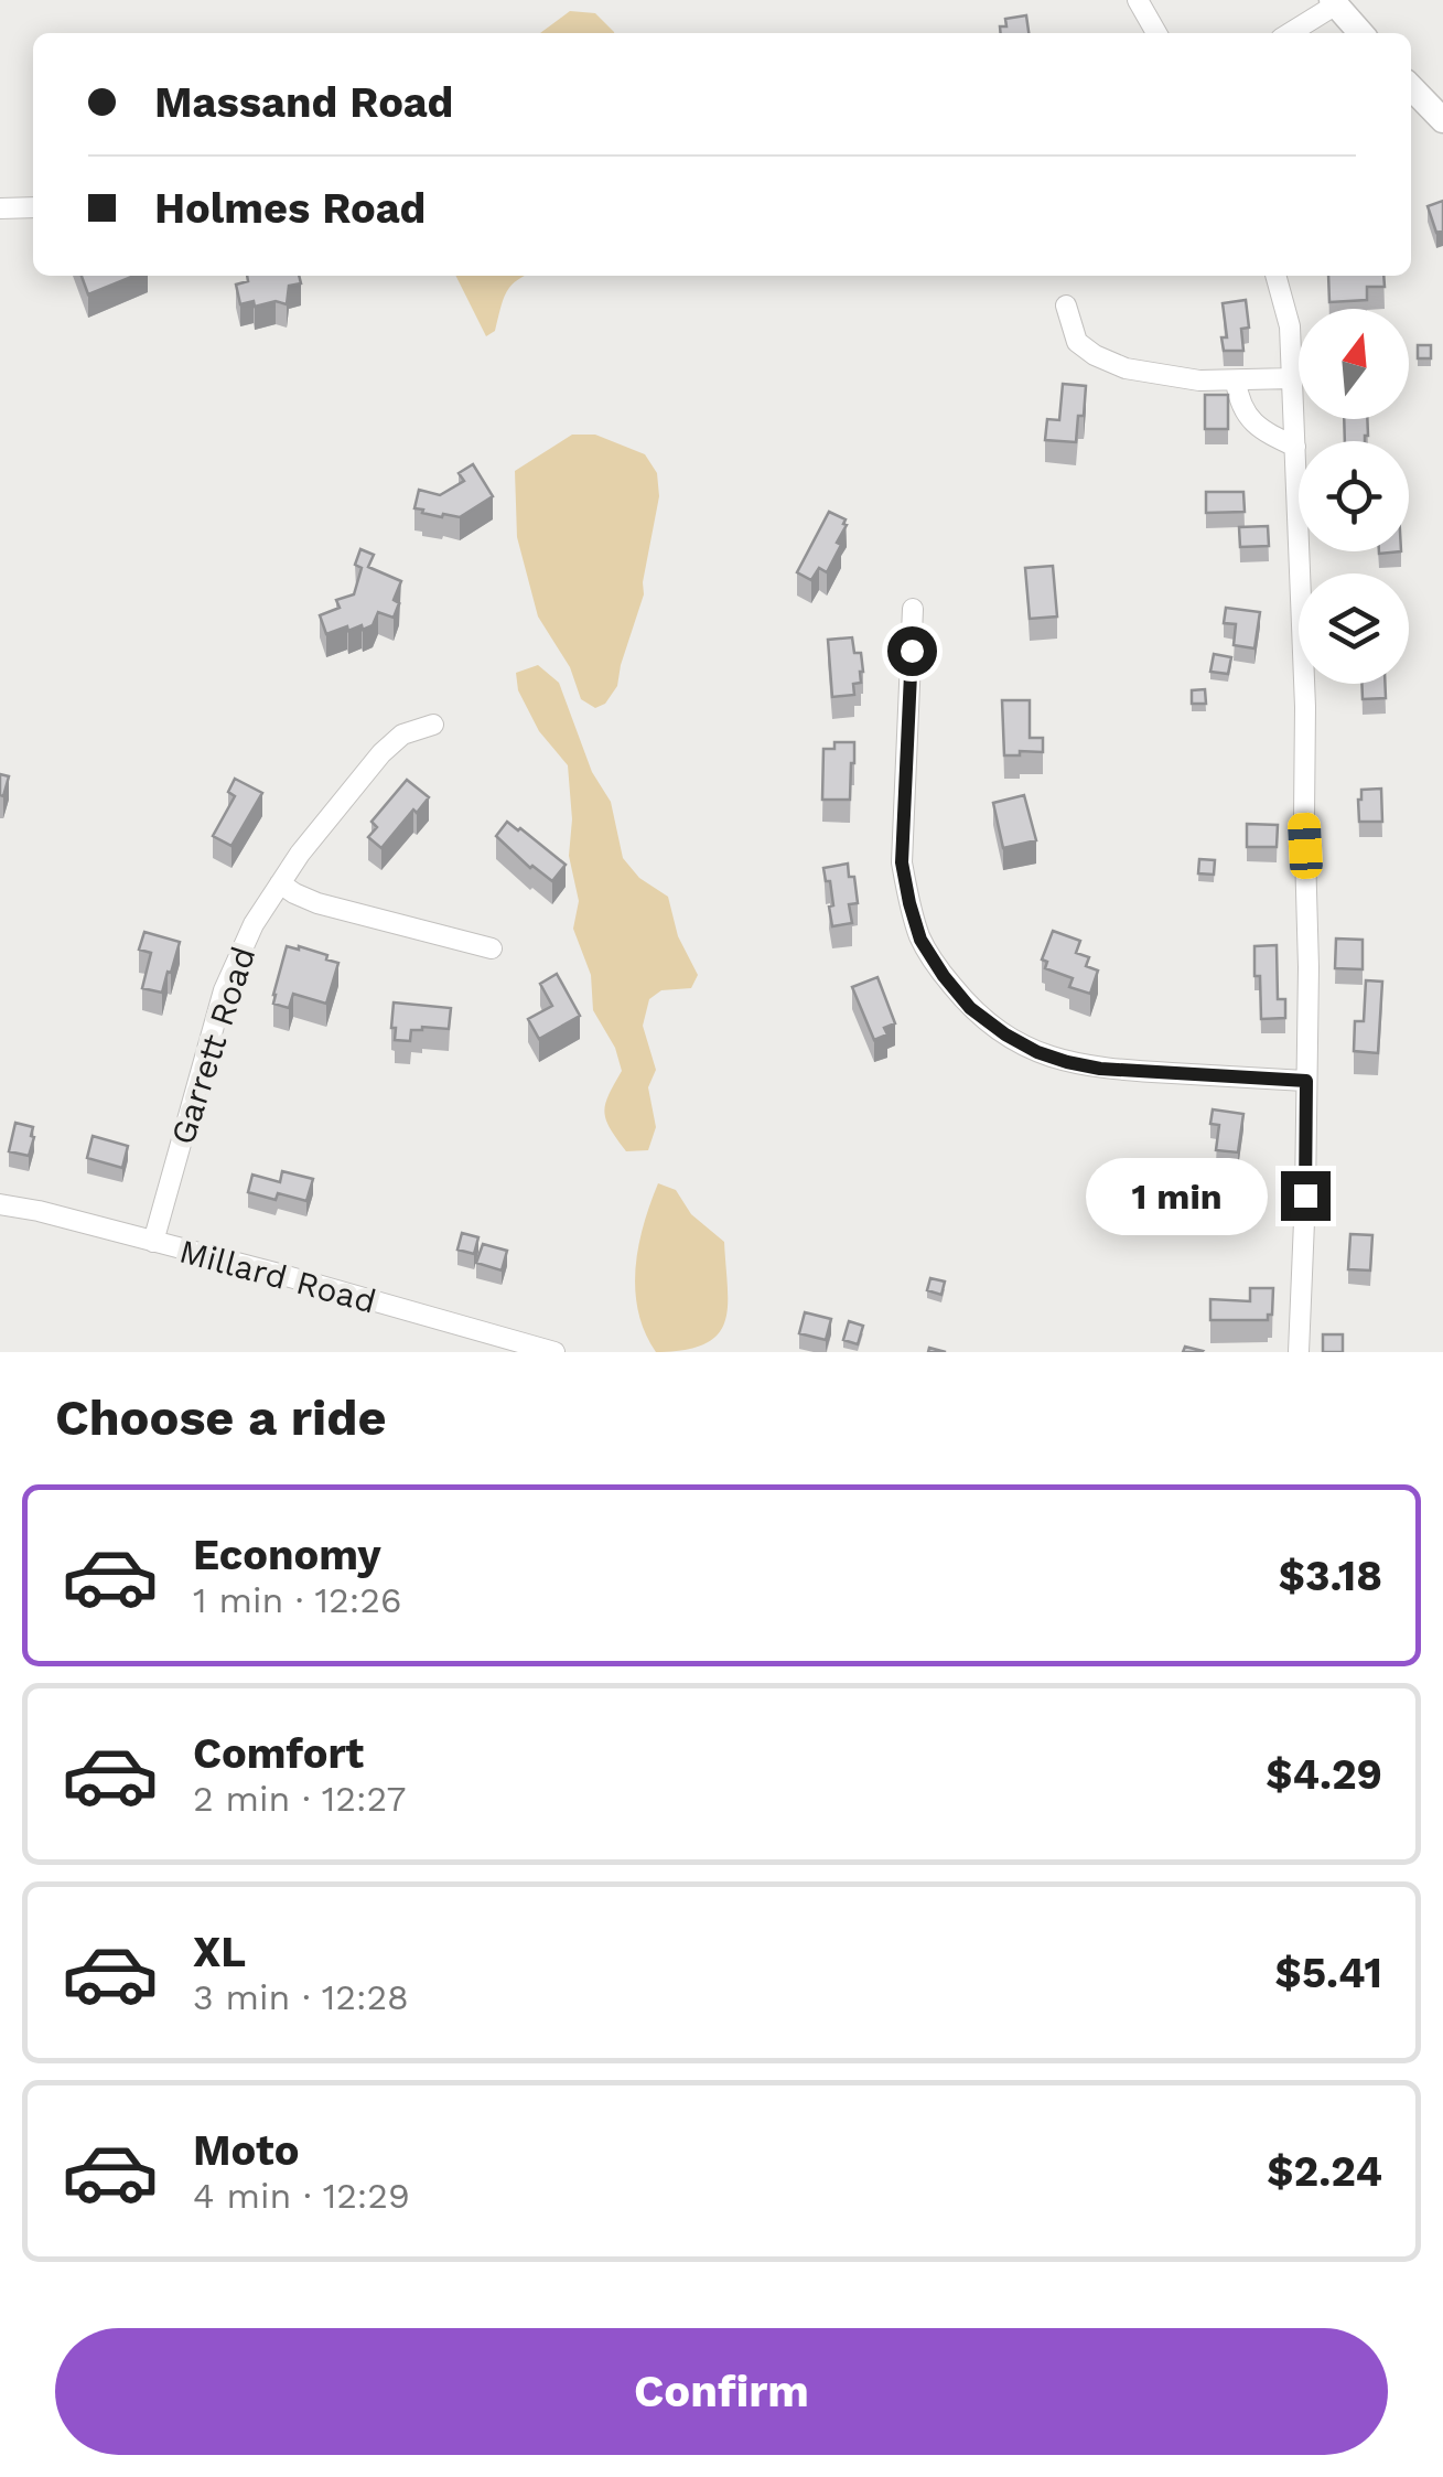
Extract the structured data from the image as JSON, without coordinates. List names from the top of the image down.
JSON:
{
  "streets": {
    "street": ["Garrett Road", "Millard Road"]
  },
  "crossings": [
    ["Garrett Road", "Millard Road"]
  ],
  "north": "top",
  "page": {
    "banner": ["Massand Road", "Holmes Road"],
    "bubble": "1 min",
    "heading": "Choose a ride",
    "list": [
      {
        "name": "Economy",
        "note": "1 min · 12:26",
        "value": "$3.18"
      },
      {
        "name": "Comfort",
        "note": "2 min · 12:27",
        "value": "$4.29"
      },
      {
        "name": "XL",
        "note": "3 min · 12:28",
        "value": "$5.41"
      },
      {
        "name": "Moto",
        "note": "4 min · 12:29",
        "value": "$2.24"
      }
    ],
    "buttons": "Confirm"
  }
}
